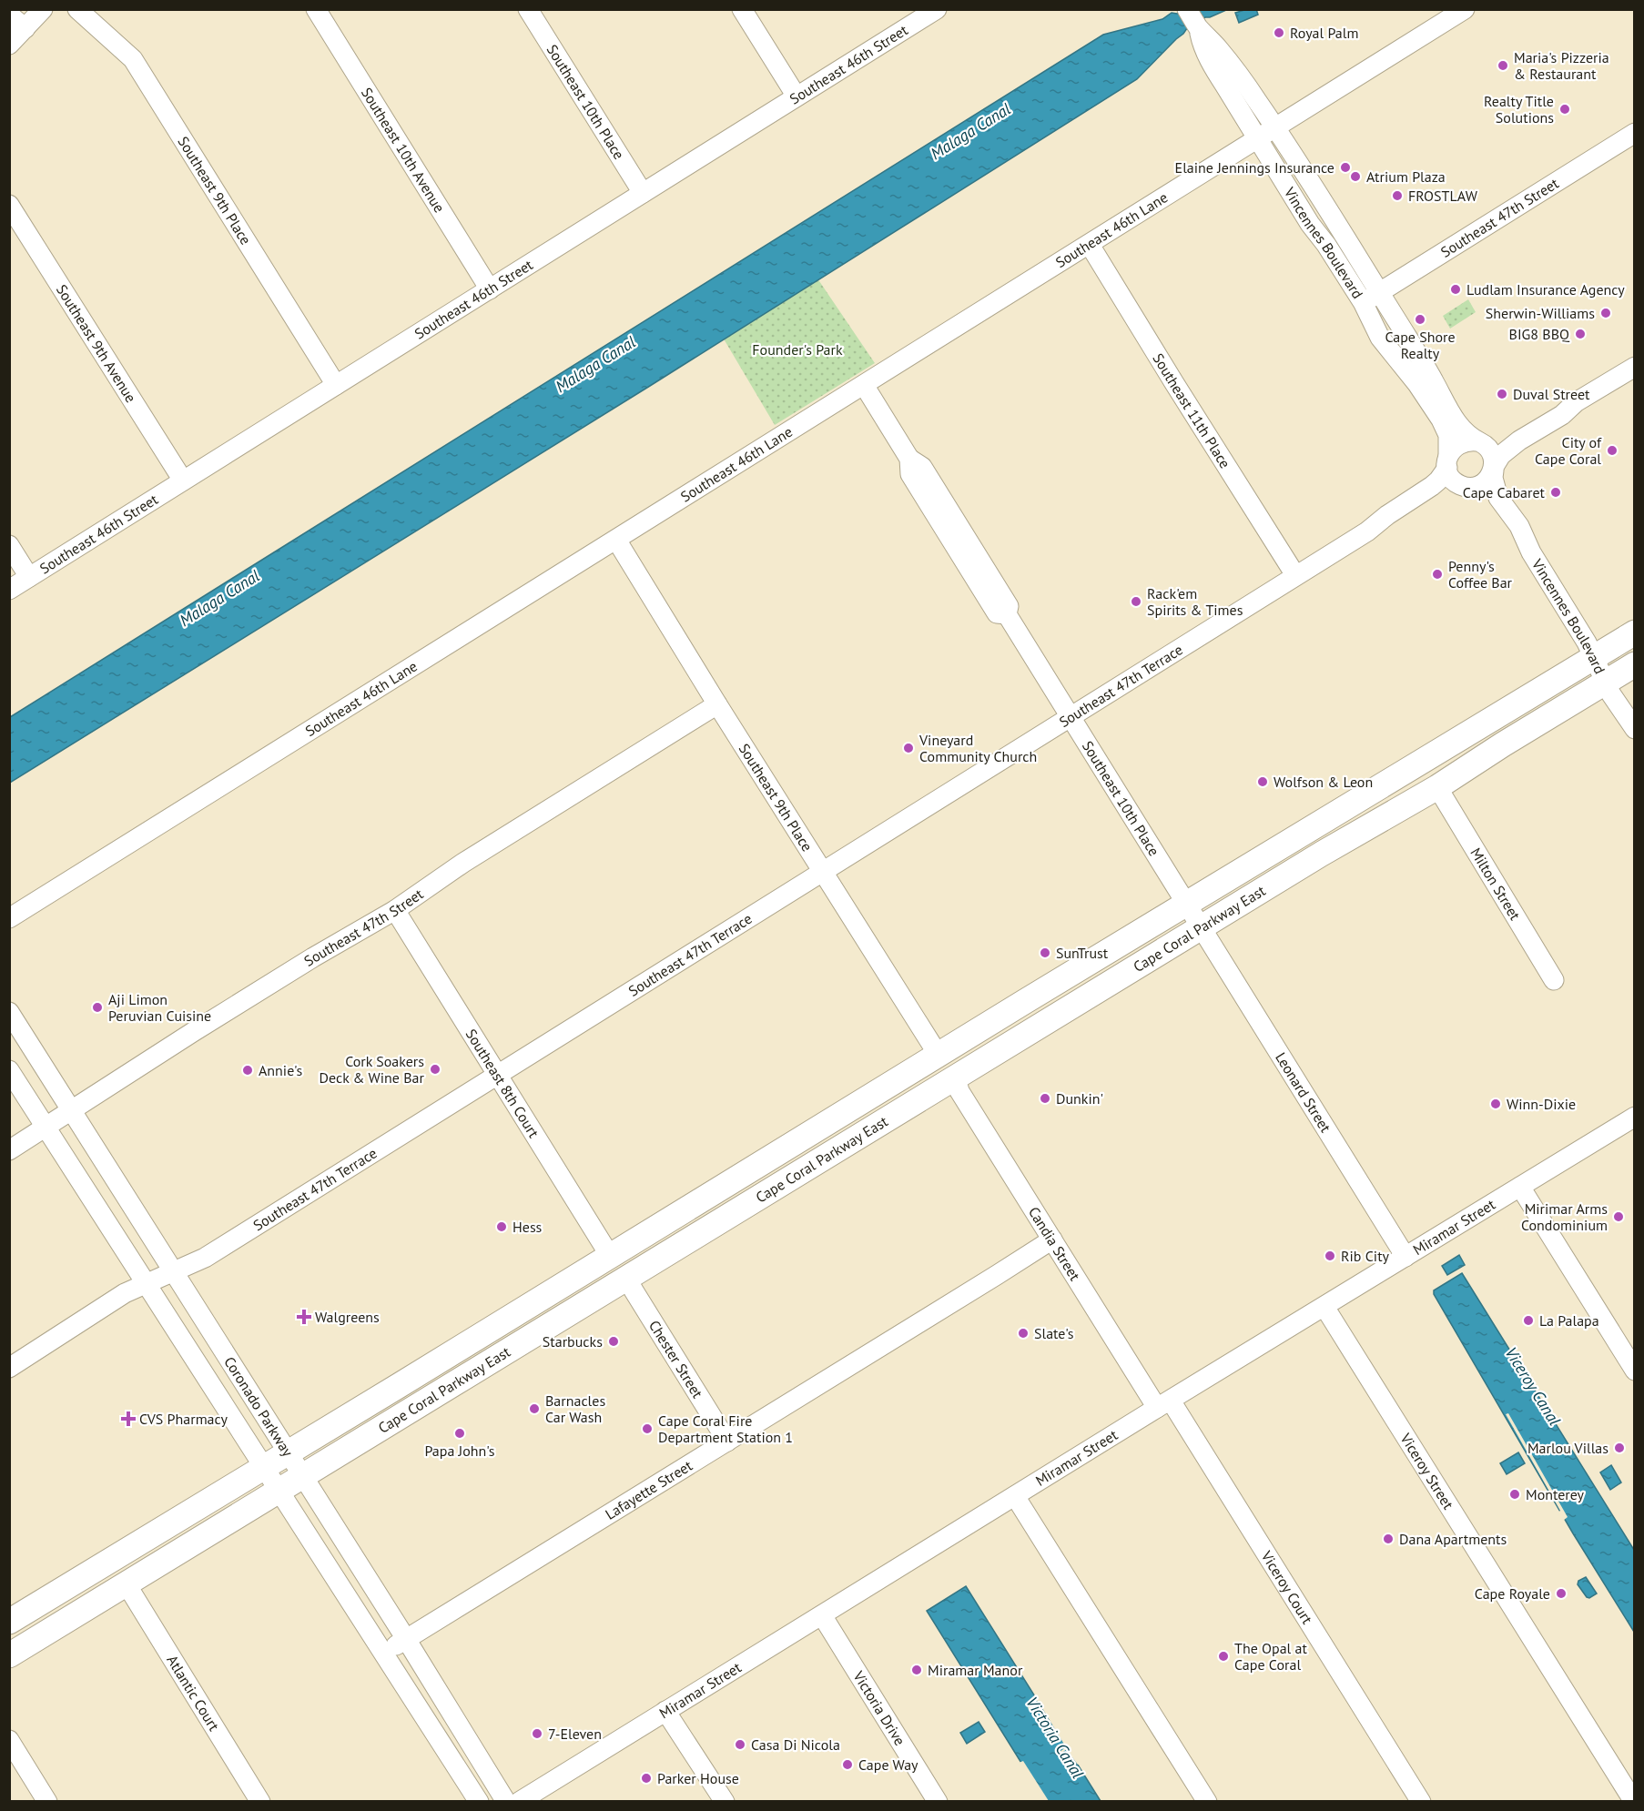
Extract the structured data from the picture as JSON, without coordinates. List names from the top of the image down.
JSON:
{
  "streets": {
    "main road": ["Cape Coral Parkway East"],
    "street": [
      "Southeast 46th Street",
      "Southeast 10th Place",
      "Southeast 10th Avenue",
      "Southeast 9th Place",
      "Southeast 47th Street",
      "Southeast 46th Lane",
      "Vincennes Boulevard",
      "Southeast 9th Avenue",
      "Southeast 11th Place",
      "Southeast 47th Terrace",
      "Milton Street",
      "Southeast 8th Court",
      "Leonard Street",
      "Miramar Street",
      "Candia Street",
      "Chester Street",
      "Coronado Parkway",
      "Viceroy Street",
      "Lafayette Street",
      "Viceroy Court",
      "Atlantic Court",
      "Victoria Drive"
    ]
  },
  "crossings": [
    ["Southeast 46th Street", "Southeast 10th Place"],
    ["Southeast 46th Street", "Southeast 10th Avenue"],
    ["Southeast 46th Street", "Southeast 9th Place"],
    ["Southeast 46th Street", "Southeast 9th Avenue"],
    ["Southeast 10th Place", "Southeast 46th Lane"],
    ["Southeast 10th Place", "Southeast 47th Terrace"],
    ["Southeast 10th Place", "Cape Coral Parkway East"],
    ["Southeast 10th Place", "Leonard Street"],
    ["Southeast 9th Place", "Southeast 47th Street"],
    ["Southeast 9th Place", "Southeast 46th Lane"],
    ["Southeast 9th Place", "Southeast 47th Terrace"],
    ["Southeast 9th Place", "Cape Coral Parkway East"],
    ["Southeast 47th Street", "Vincennes Boulevard"],
    ["Southeast 47th Street", "Southeast 8th Court"],
    ["Southeast 47th Street", "Coronado Parkway"],
    ["Southeast 46th Lane", "Vincennes Boulevard"],
    ["Southeast 46th Lane", "Southeast 11th Place"],
    ["Vincennes Boulevard", "Southeast 47th Terrace"],
    ["Vincennes Boulevard", "Cape Coral Parkway East"],
    ["Southeast 11th Place", "Southeast 47th Terrace"],
    ["Southeast 47th Terrace", "Southeast 8th Court"],
    ["Southeast 47th Terrace", "Coronado Parkway"],
    ["Milton Street", "Cape Coral Parkway East"],
    ["Cape Coral Parkway East", "Southeast 8th Court"],
    ["Cape Coral Parkway East", "Leonard Street"],
    ["Cape Coral Parkway East", "Candia Street"],
    ["Cape Coral Parkway East", "Chester Street"],
    ["Cape Coral Parkway East", "Coronado Parkway"],
    ["Cape Coral Parkway East", "Atlantic Court"],
    ["Leonard Street", "Miramar Street"],
    ["Miramar Street", "Candia Street"],
    ["Miramar Street", "Viceroy Street"],
    ["Miramar Street", "Viceroy Court"],
    ["Miramar Street", "Victoria Drive"],
    ["Candia Street", "Lafayette Street"],
    ["Candia Street", "Viceroy Court"],
    ["Chester Street", "Lafayette Street"],
    ["Coronado Parkway", "Lafayette Street"]
  ],
  "water": ["Malaga Canal", "Viceroy Canal", "Victoria Canal"],
  "parks": ["Founder's Park"],
  "places": {
    "other": [
      "Royal Palm",
      "Maria's Pizzeria & Restaurant",
      "Realty Title Solutions",
      "Elaine Jennings Insurance",
      "Atrium Plaza",
      "FROSTLAW",
      "Ludlam Insurance Agency",
      "Sherwin-Williams",
      "Cape Shore Realty",
      "BIG8 BBQ",
      "Duval Street",
      "City of Cape Coral",
      "Cape Cabaret",
      "Penny's Coffee Bar",
      "Rack'em Spirits & Times",
      "Vineyard Community Church",
      "Wolfson & Leon",
      "SunTrust",
      "Aji Limon Peruvian Cuisine",
      "Cork Soakers Deck & Wine Bar",
      "Annie's",
      "Dunkin'",
      "Winn-Dixie",
      "Mirimar Arms Condominium",
      "Hess",
      "Rib City",
      "La Palapa",
      "Slate's",
      "Starbucks",
      "Barnacles Car Wash",
      "Cape Coral Fire Department Station 1",
      "Papa John's",
      "Marlou Villas",
      "Monterey",
      "Dana Apartments",
      "Cape Royale",
      "The Opal at Cape Coral",
      "Miramar Manor",
      "7-Eleven",
      "Casa Di Nicola",
      "Cape Way",
      "Parker House"
    ],
    "health": ["Walgreens", "CVS Pharmacy"]
  }
}
